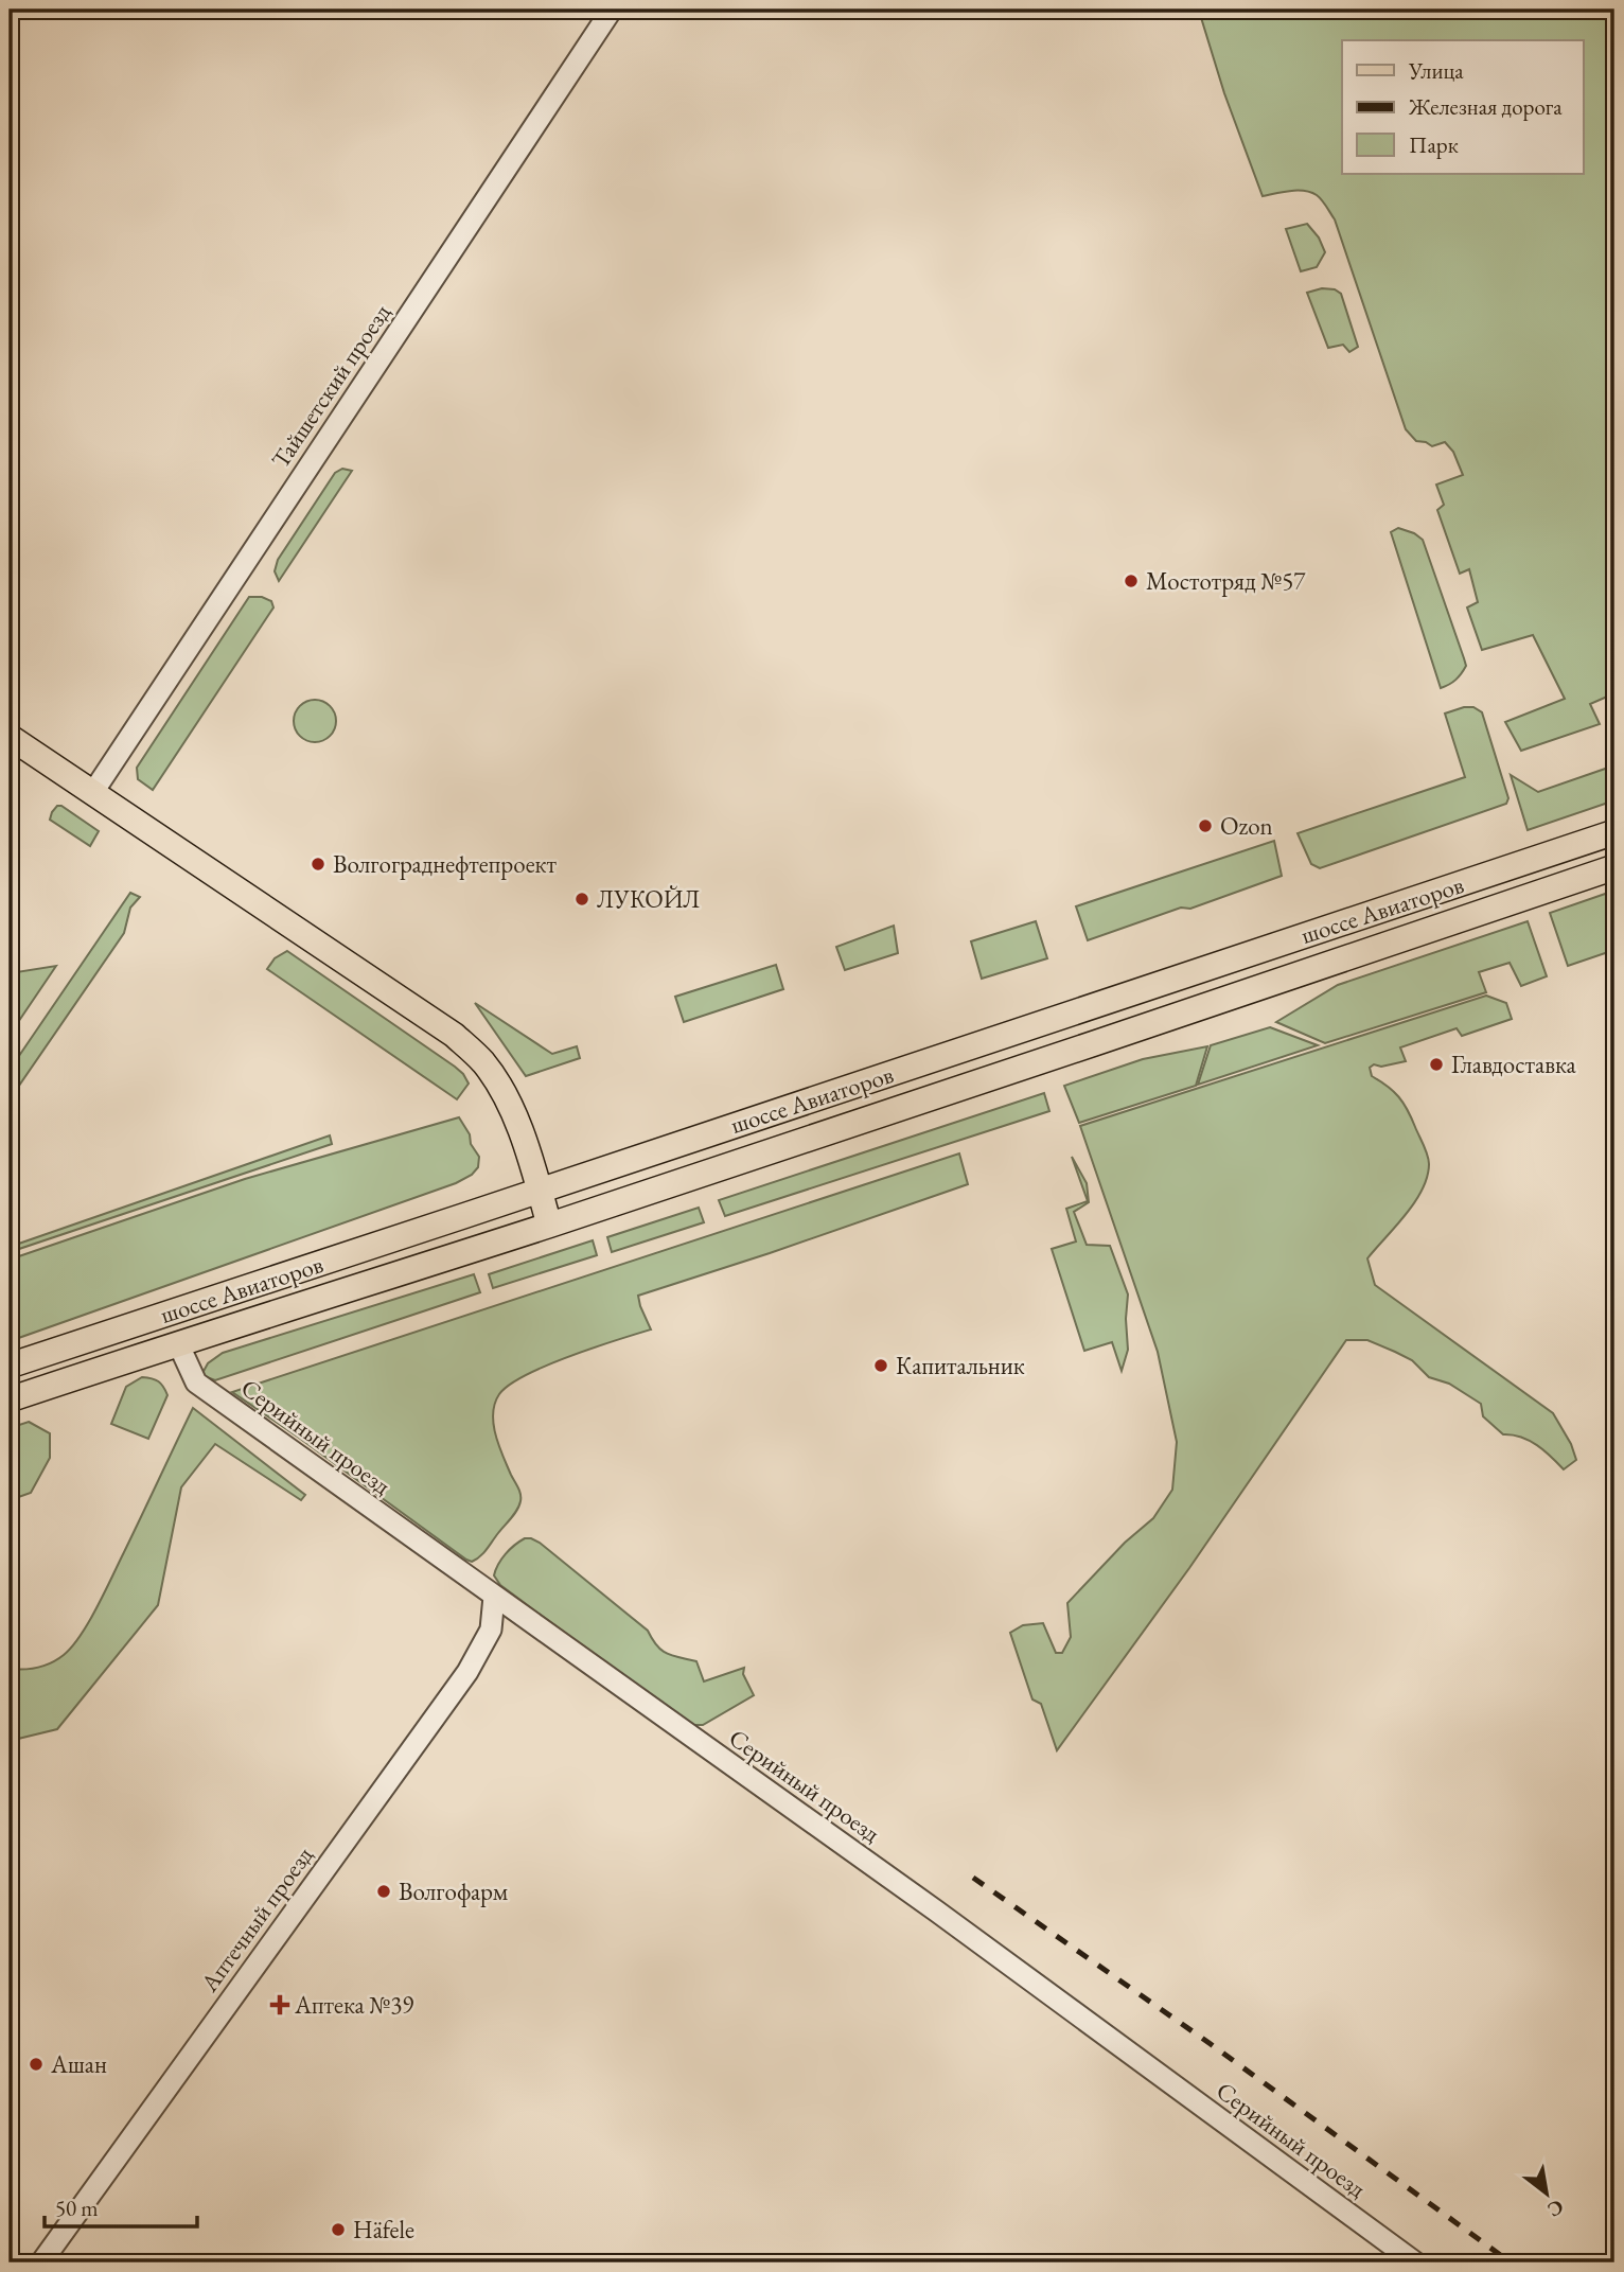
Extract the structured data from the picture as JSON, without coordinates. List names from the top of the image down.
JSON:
{
  "streets": {
    "main road": ["шоссе Авиаторов"],
    "street": ["Тайшетский проезд", "Серийный проезд", "Аптечный проезд"]
  },
  "crossings": [
    ["шоссе Авиаторов", "Серийный проезд"],
    ["Серийный проезд", "Аптечный проезд"]
  ],
  "places": {
    "other": [
      "Мостотряд №57",
      "Ozon",
      "Волгограднефтепроект",
      "ЛУКОЙЛ",
      "Главдоставка",
      "Капитальник",
      "Волгофарм",
      "Ашан",
      "Häfele"
    ],
    "health": ["Аптека №39"]
  },
  "legend": ["Улица", "Железная дорога", "Парк"],
  "scale_bar": "50 m",
  "north": "bottom right"
}
